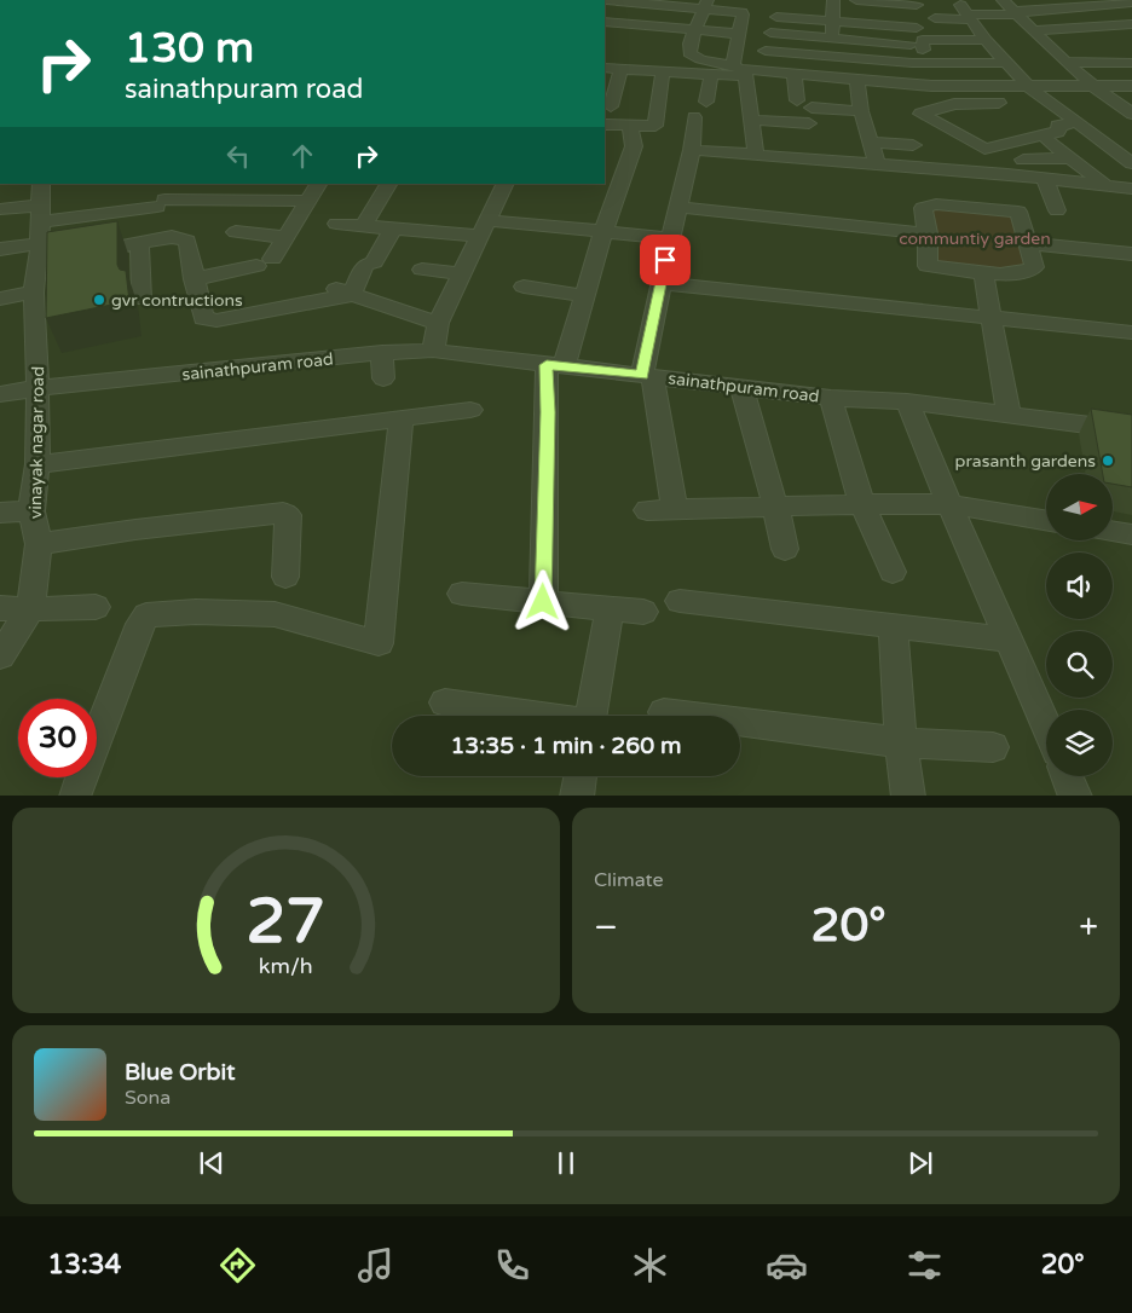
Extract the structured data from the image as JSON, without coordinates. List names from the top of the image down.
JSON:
{
  "streets": {
    "street": ["sainathpuram road", "vinayak nagar road"]
  },
  "crossings": [
    ["sainathpuram road", "vinayak nagar road"]
  ],
  "parks": ["communtiy garden"],
  "places": ["gvr contructions", "prasanth gardens"],
  "north": "right",
  "page": {
    "turn": ["130 m", "sainathpuram road"],
    "limit": "30",
    "trip": "13:35 · 1 min · 260 m",
    "tile": "Climate",
    "heat": ["−", "20°", "+"],
    "song": ["Blue Orbit", "Sona"],
    "tabs": ["13:34", "20°"],
    "gauge": ["27", "km/h"]
  }
}
